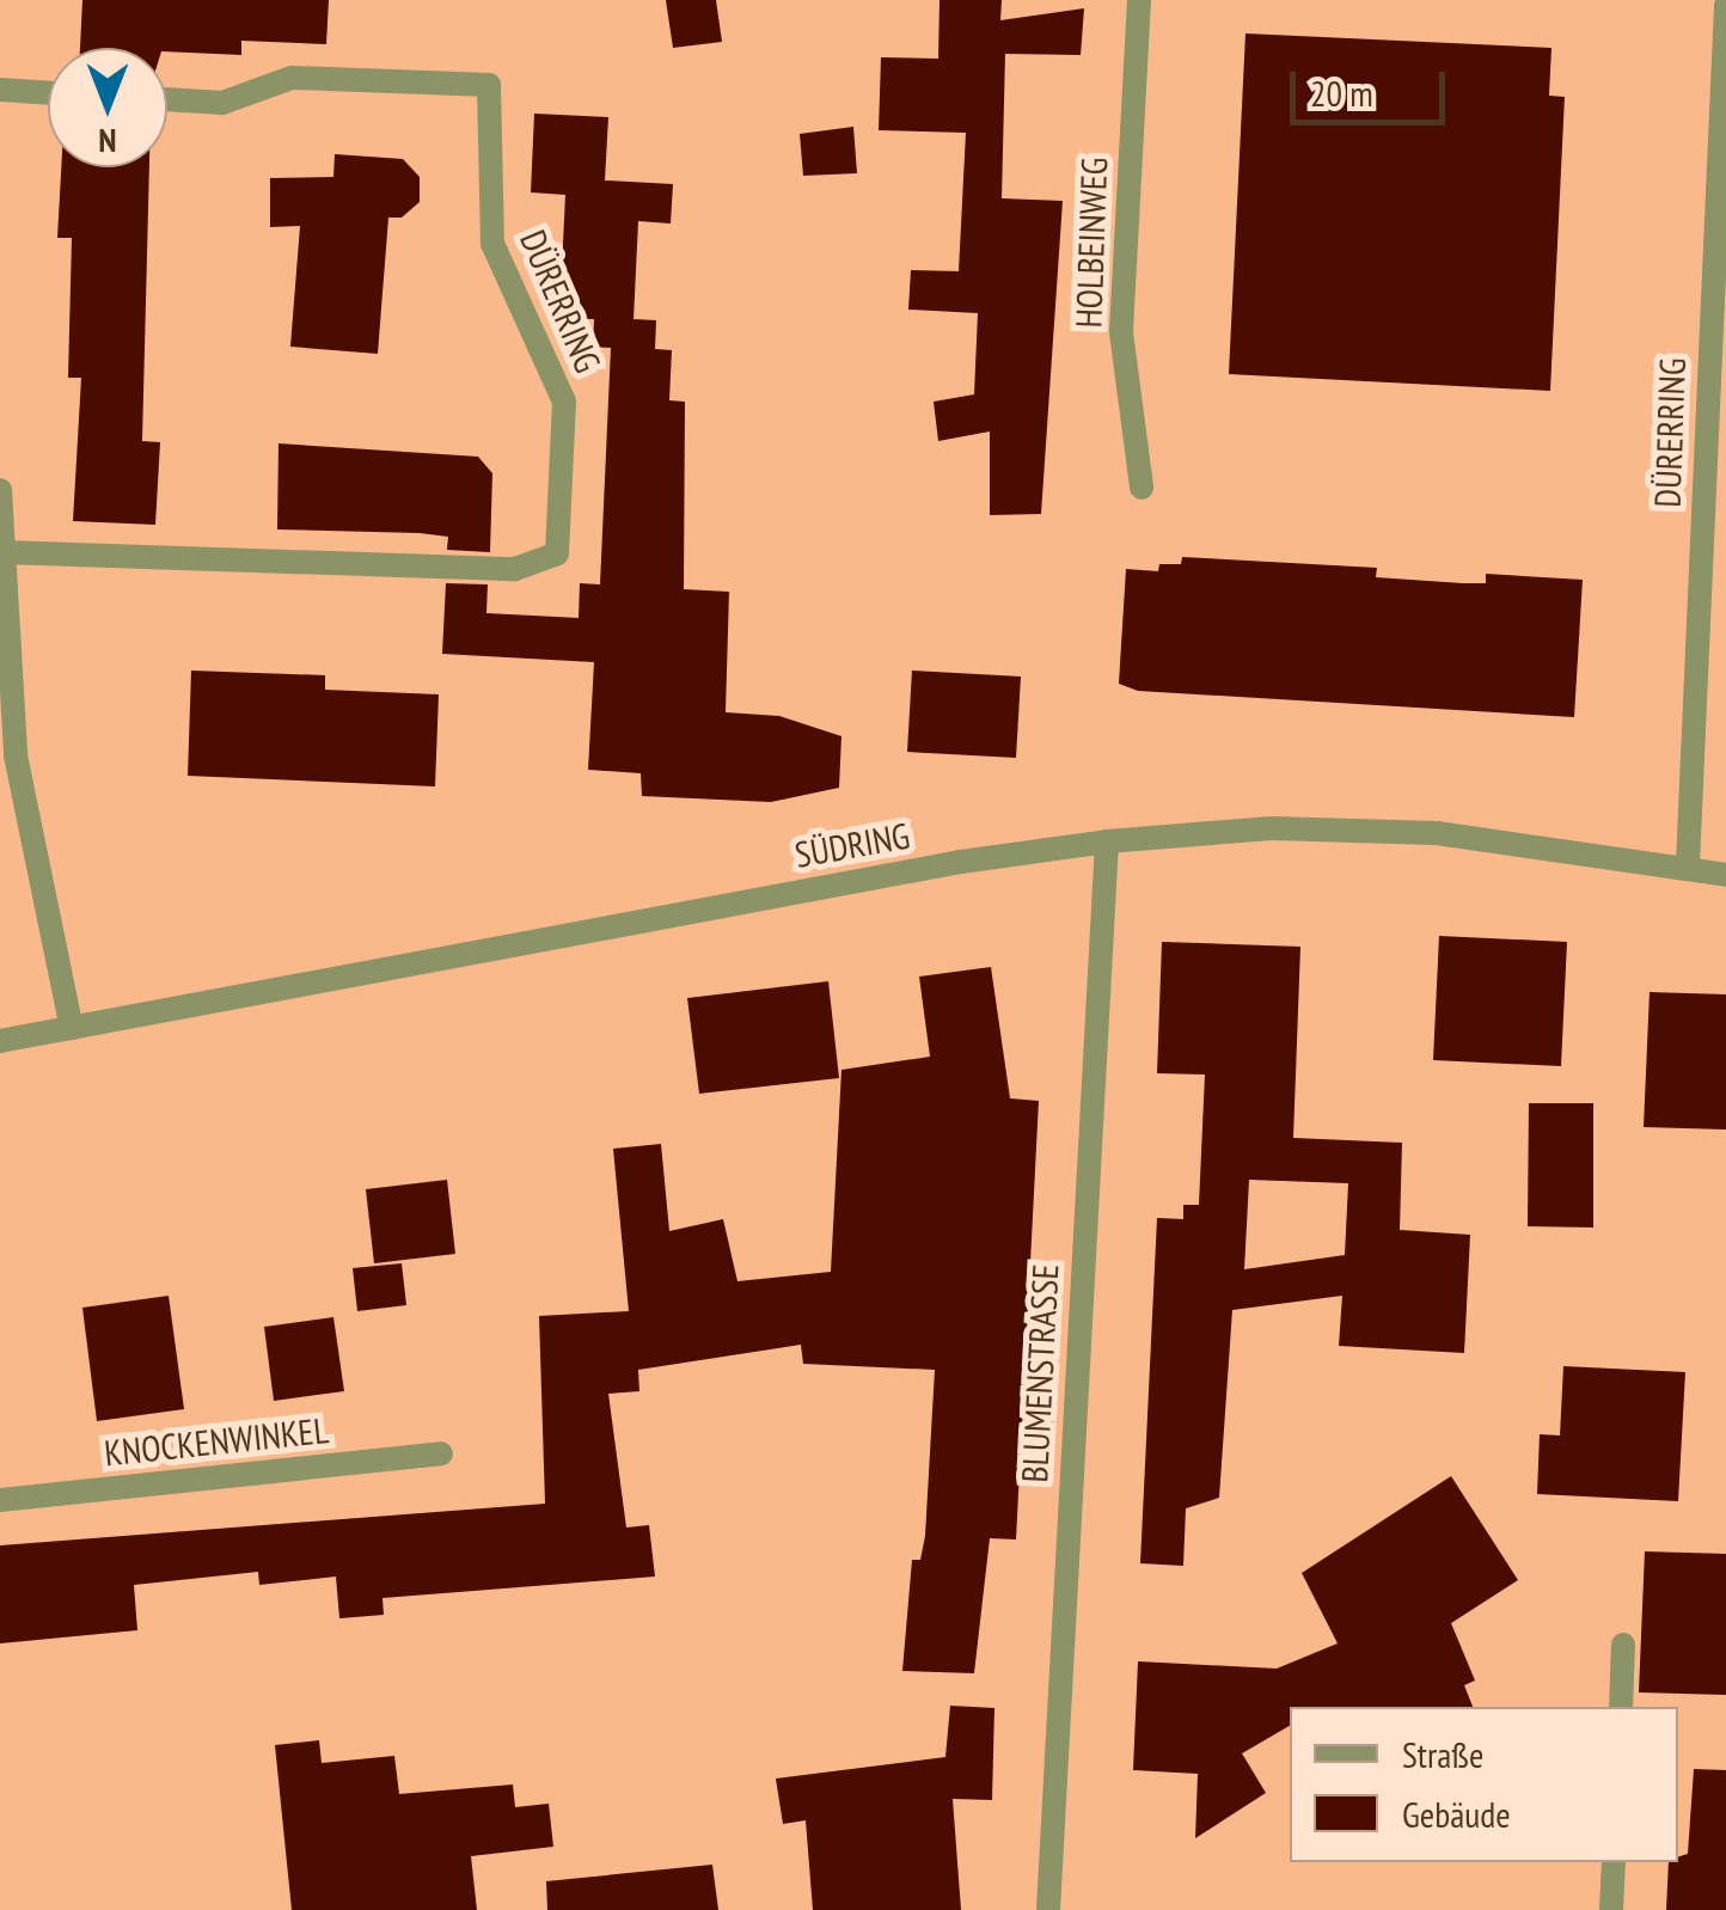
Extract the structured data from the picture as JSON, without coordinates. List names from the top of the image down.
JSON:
{
  "streets": {
    "street": [
      "HOLBEINWEG",
      "DÜRERRING",
      "SÜDRING",
      "BLUMENSTRASSE",
      "KNOCKENWINKEL"
    ]
  },
  "crossings": [
    ["DÜRERRING", "SÜDRING"],
    ["SÜDRING", "BLUMENSTRASSE"]
  ],
  "legend": ["Straße", "Gebäude"],
  "scale_bar": "20 m",
  "north": "bottom"
}
